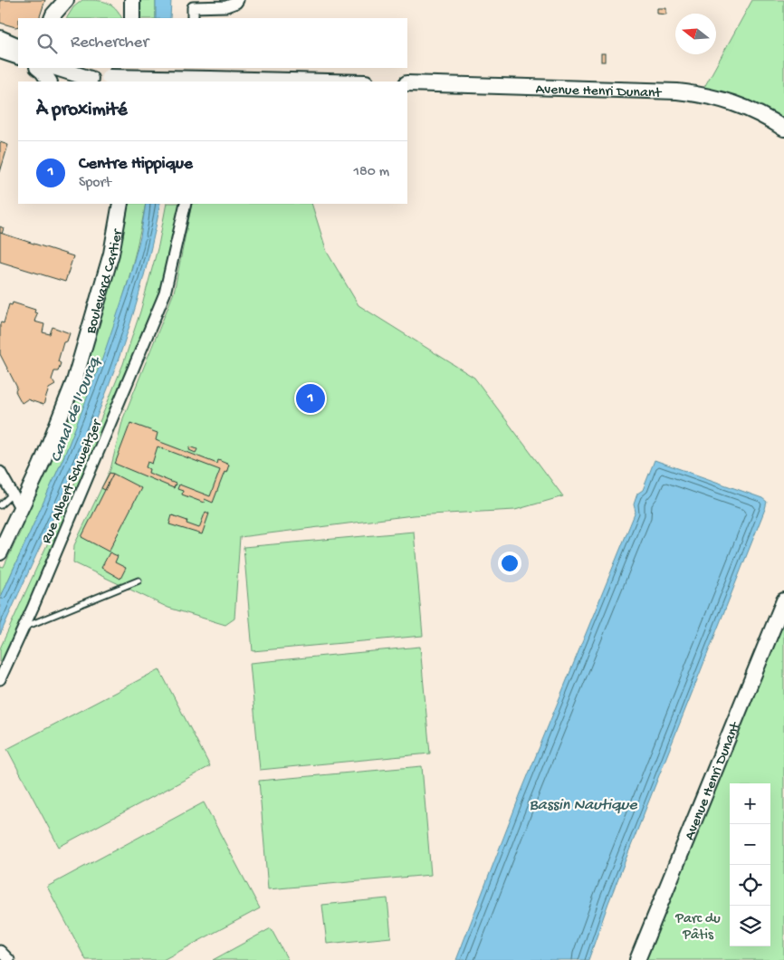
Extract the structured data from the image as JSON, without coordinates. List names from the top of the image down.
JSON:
{
  "streets": {
    "street": ["Avenue Henri Dunant", "Boulevard Cartier", "Rue Albert Schweitzer"]
  },
  "water": ["Canal de l'Ourcq", "Bassin Nautique"],
  "parks": ["Parc du Pâtis"],
  "north": "left",
  "page": {
    "search": "Rechercher",
    "heading": "À proximité",
    "list": [
      {
        "mark": "1",
        "name": "Centre Hippique",
        "note": "Sport",
        "value": "180 m"
      }
    ],
    "pins": "1",
    "map_buttons": ["+", "−"]
  }
}
